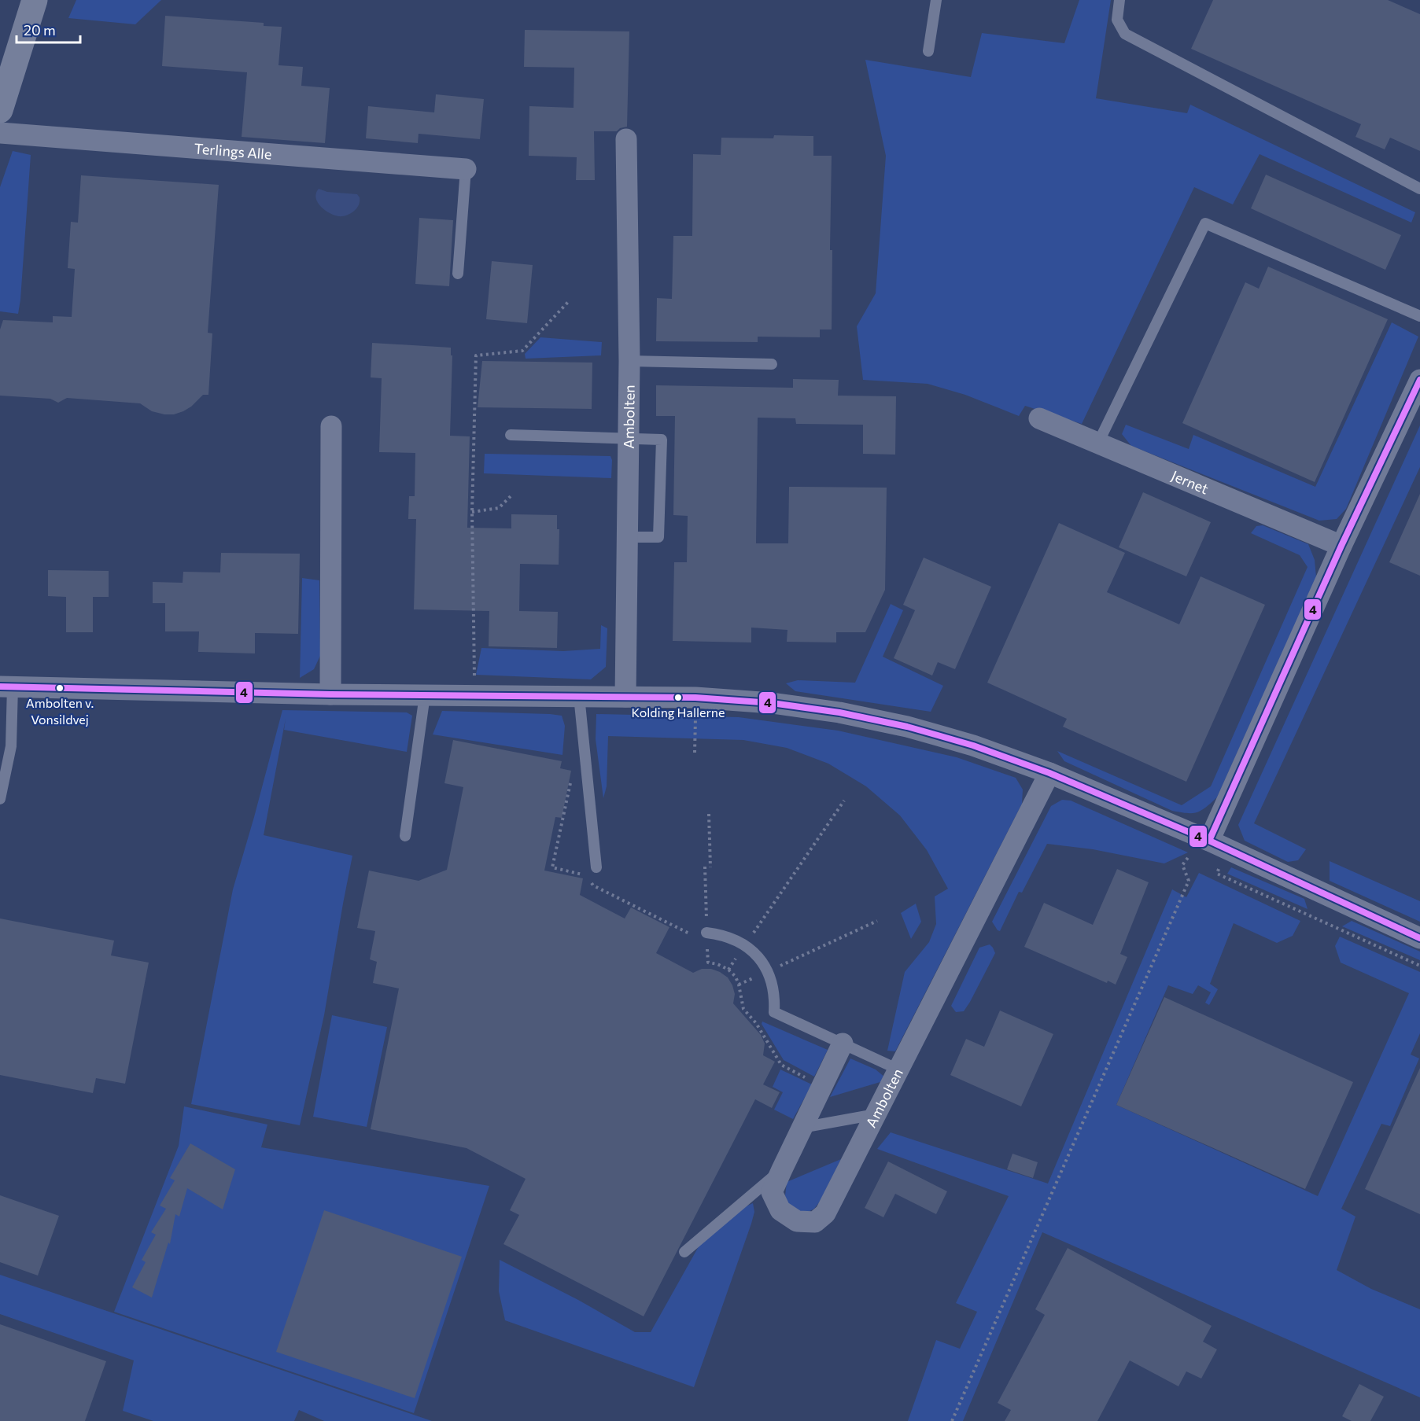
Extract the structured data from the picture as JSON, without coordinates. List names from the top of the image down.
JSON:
{
  "streets": {
    "street": ["Terlings Alle", "Ambolten", "Jernet"]
  },
  "places": ["Ambolten v. Vonsildvej", "Kolding Hallerne"],
  "lines": ["transit line 4"],
  "scale_bar": "20 m"
}
